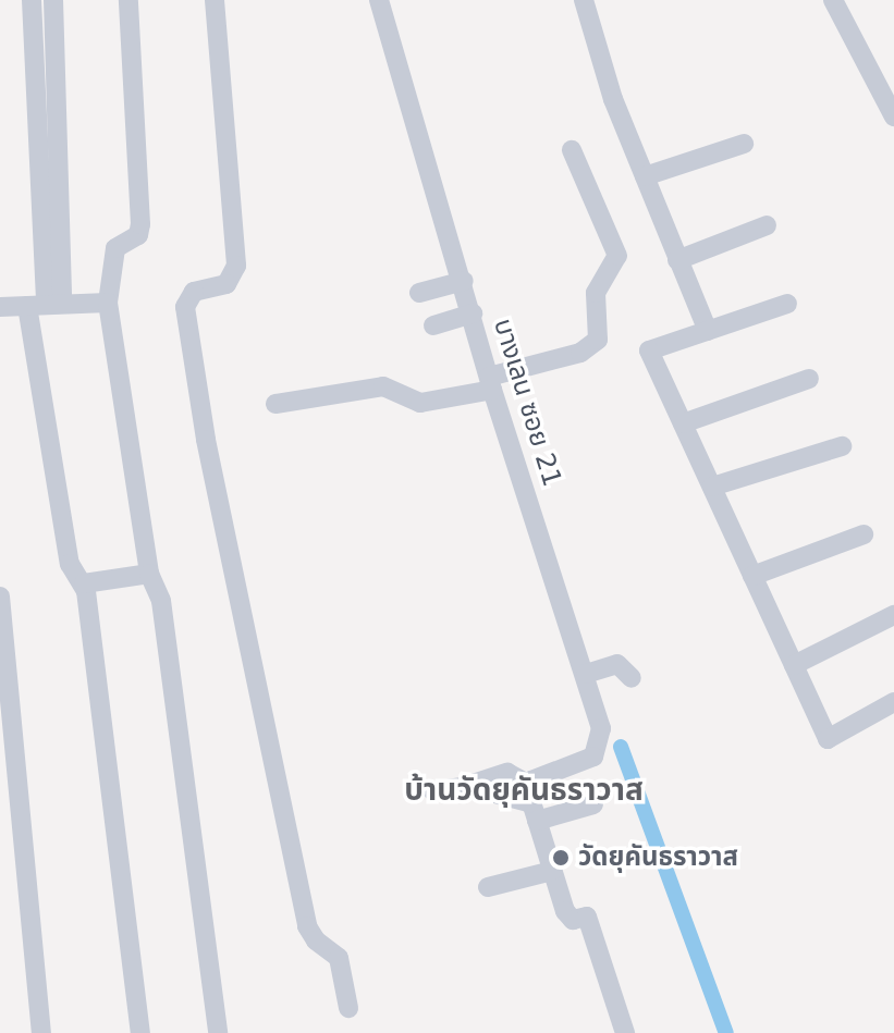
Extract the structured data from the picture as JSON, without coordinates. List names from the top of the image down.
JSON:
{
  "streets": {
    "street": ["บางเลน ซอย 21"]
  },
  "districts": ["บ้านวัดยุคันธราวาส"],
  "places": ["วัดยุคันธราวาส"]
}
